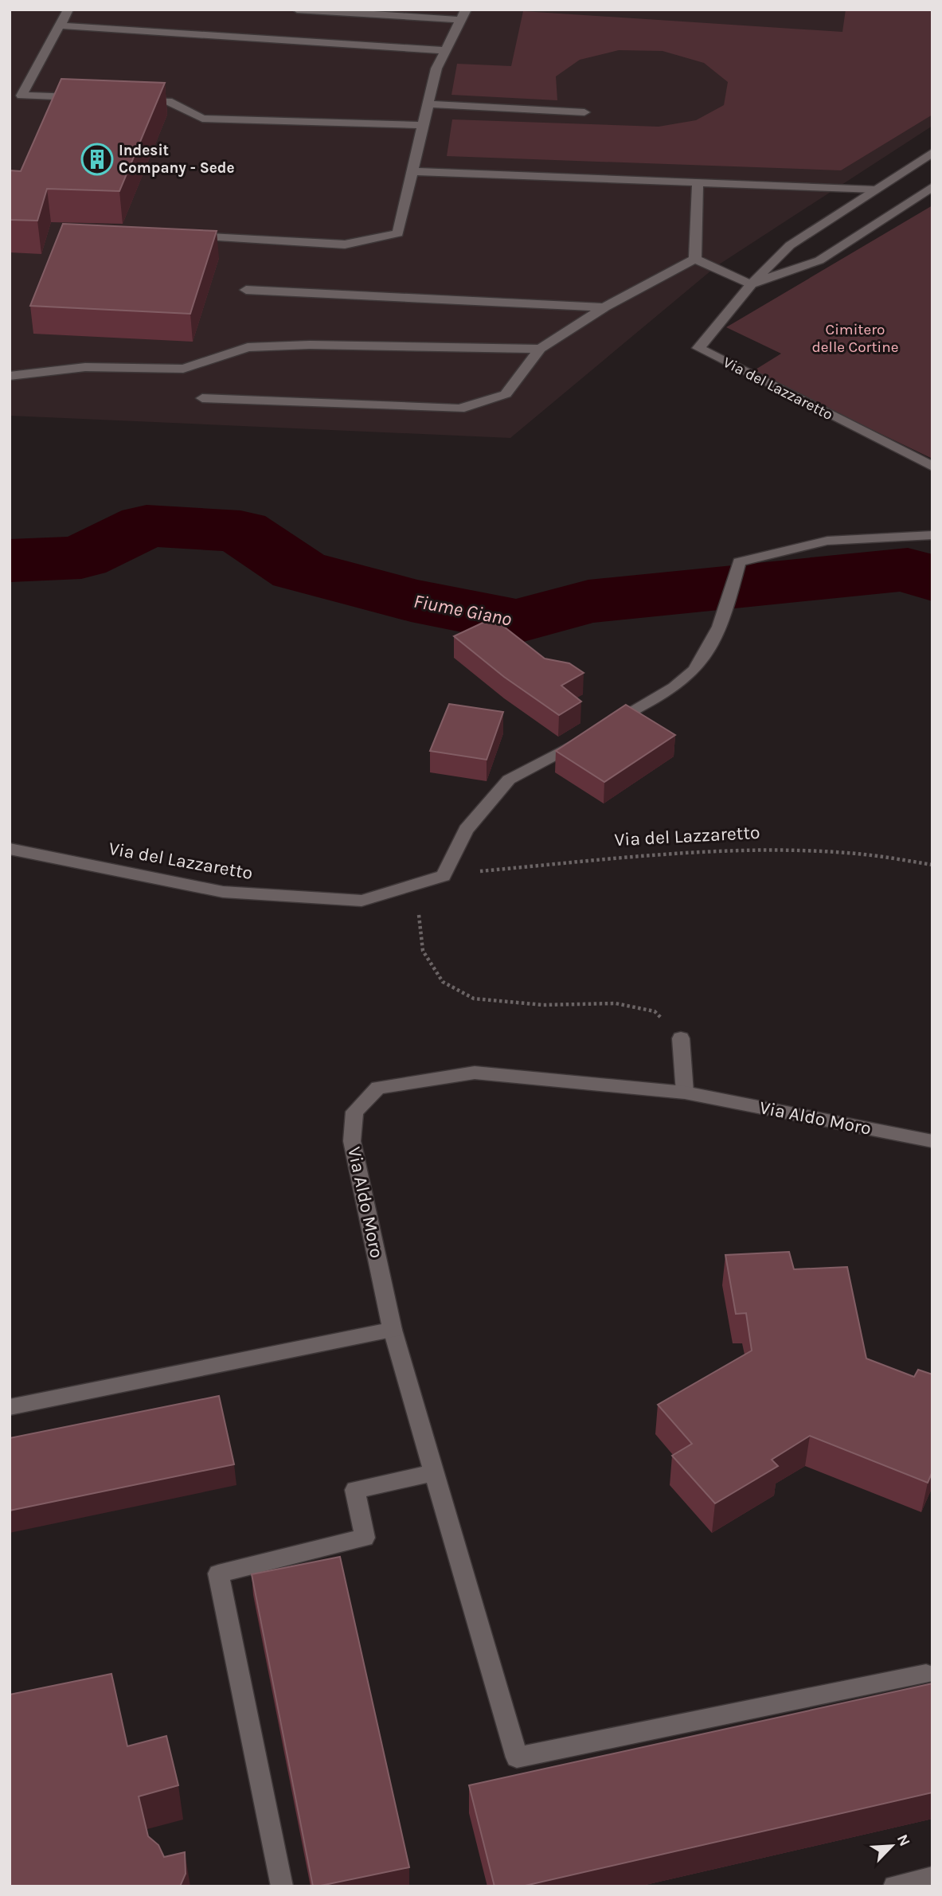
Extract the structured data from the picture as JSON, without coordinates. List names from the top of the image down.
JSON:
{
  "streets": {
    "street": ["Via del Lazzaretto", "Via Aldo Moro"]
  },
  "water": ["Fiume Giano"],
  "parks": ["Cimitero delle Cortine"],
  "places": {
    "building": ["Indesit Company - Sede"]
  },
  "north": "top right"
}
